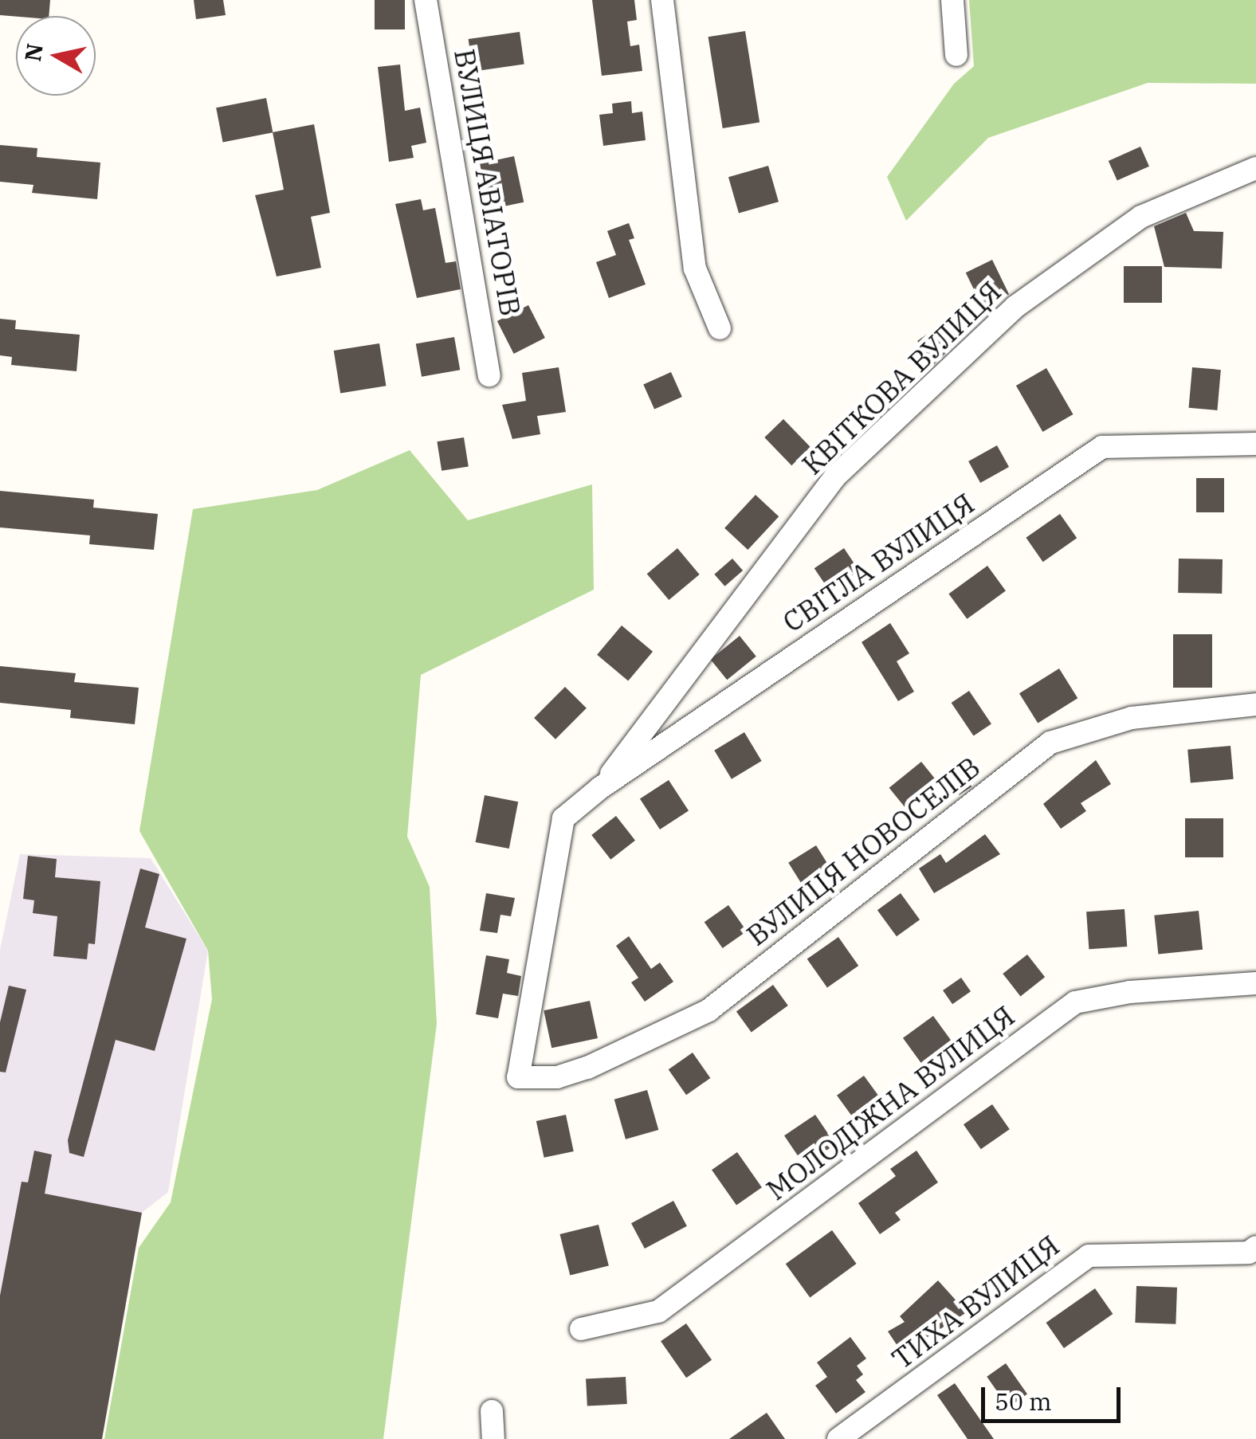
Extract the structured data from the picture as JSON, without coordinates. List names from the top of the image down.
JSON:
{
  "streets": {
    "street": [
      "ВУЛИЦЯ АВІАТОРІВ",
      "КВІТКОВА ВУЛИЦЯ",
      "СВІТЛА ВУЛИЦЯ",
      "ВУЛИЦЯ НОВОСЕЛІВ",
      "МОЛОДІЖНА ВУЛИЦЯ",
      "ТИХА ВУЛИЦЯ"
    ]
  },
  "crossings": [
    ["КВІТКОВА ВУЛИЦЯ", "СВІТЛА ВУЛИЦЯ"],
    ["СВІТЛА ВУЛИЦЯ", "ВУЛИЦЯ НОВОСЕЛІВ"]
  ],
  "scale_bar": "50 m",
  "north": "left"
}
